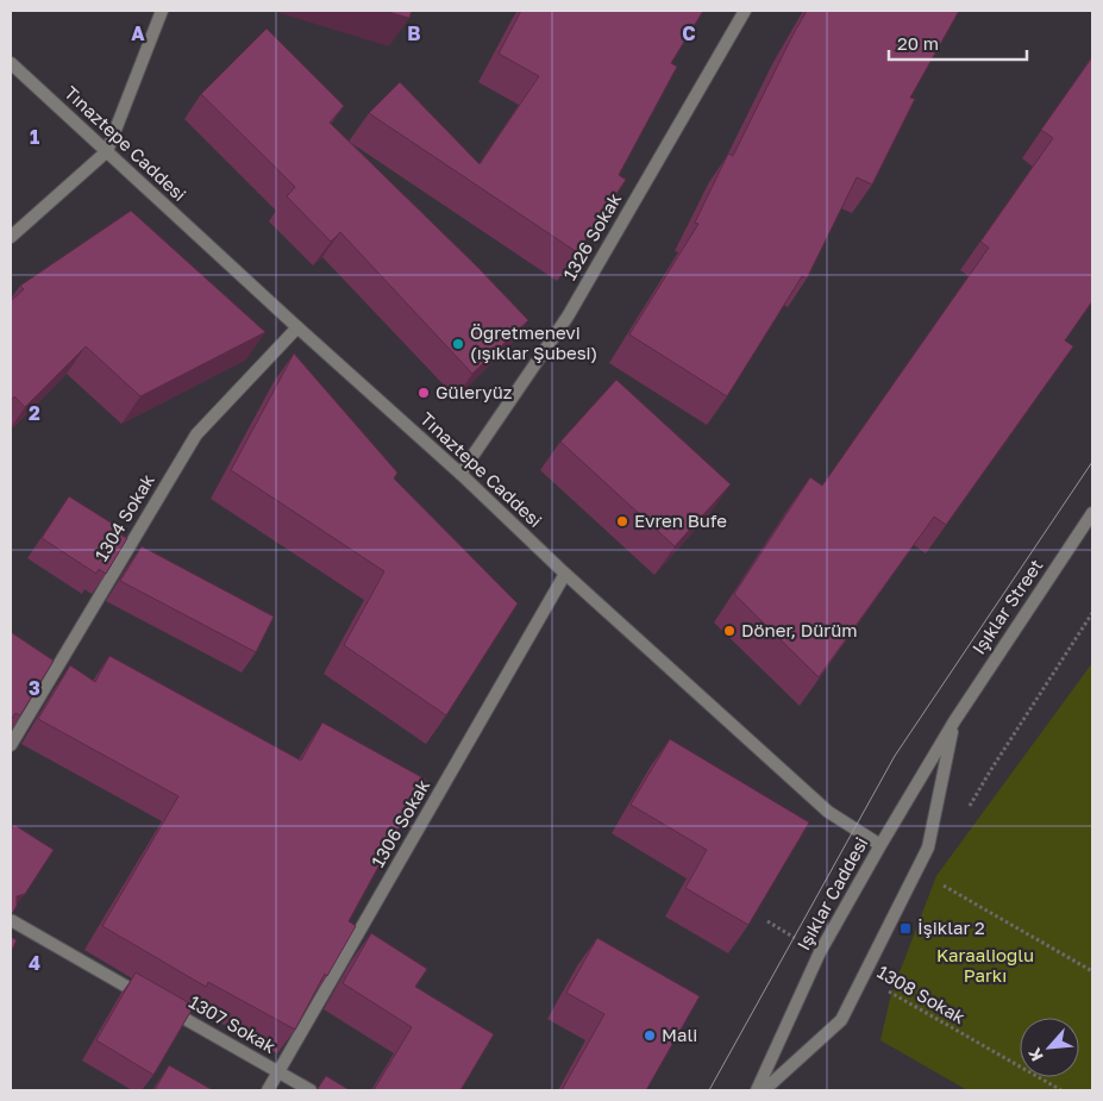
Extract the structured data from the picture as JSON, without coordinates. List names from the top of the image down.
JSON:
{
  "streets": {
    "street": [
      "Tınaztepe Caddesi",
      "1326 Sokak",
      "1304 Sokak",
      "Işıklar Street",
      "1306 Sokak",
      "Işıklar Caddesi",
      "1307 Sokak"
    ],
    "path": ["1308 Sokak"]
  },
  "crossings": [
    ["Tınaztepe Caddesi", "1326 Sokak"],
    ["Tınaztepe Caddesi", "1304 Sokak"],
    ["Tınaztepe Caddesi", "1306 Sokak"],
    ["Tınaztepe Caddesi", "Işıklar Caddesi"],
    ["Işıklar Street", "Işıklar Caddesi"],
    ["1306 Sokak", "1307 Sokak"]
  ],
  "parks": ["Karaalioğlu Parkı"],
  "places": {
    "other": [
      "Öğretmenevi (ışıklar Şubesi)",
      "Güleryüz",
      "Evren Bufe",
      "Döner, Dürüm",
      "Mali"
    ],
    "transit": ["İşiklar 2"]
  },
  "scale_bar": "20 m",
  "north": "bottom left",
  "grid": {
    "columns": ["A", "B", "C"],
    "rows": [
      "1",
      "2",
      "3",
      "4"
    ]
  }
}
